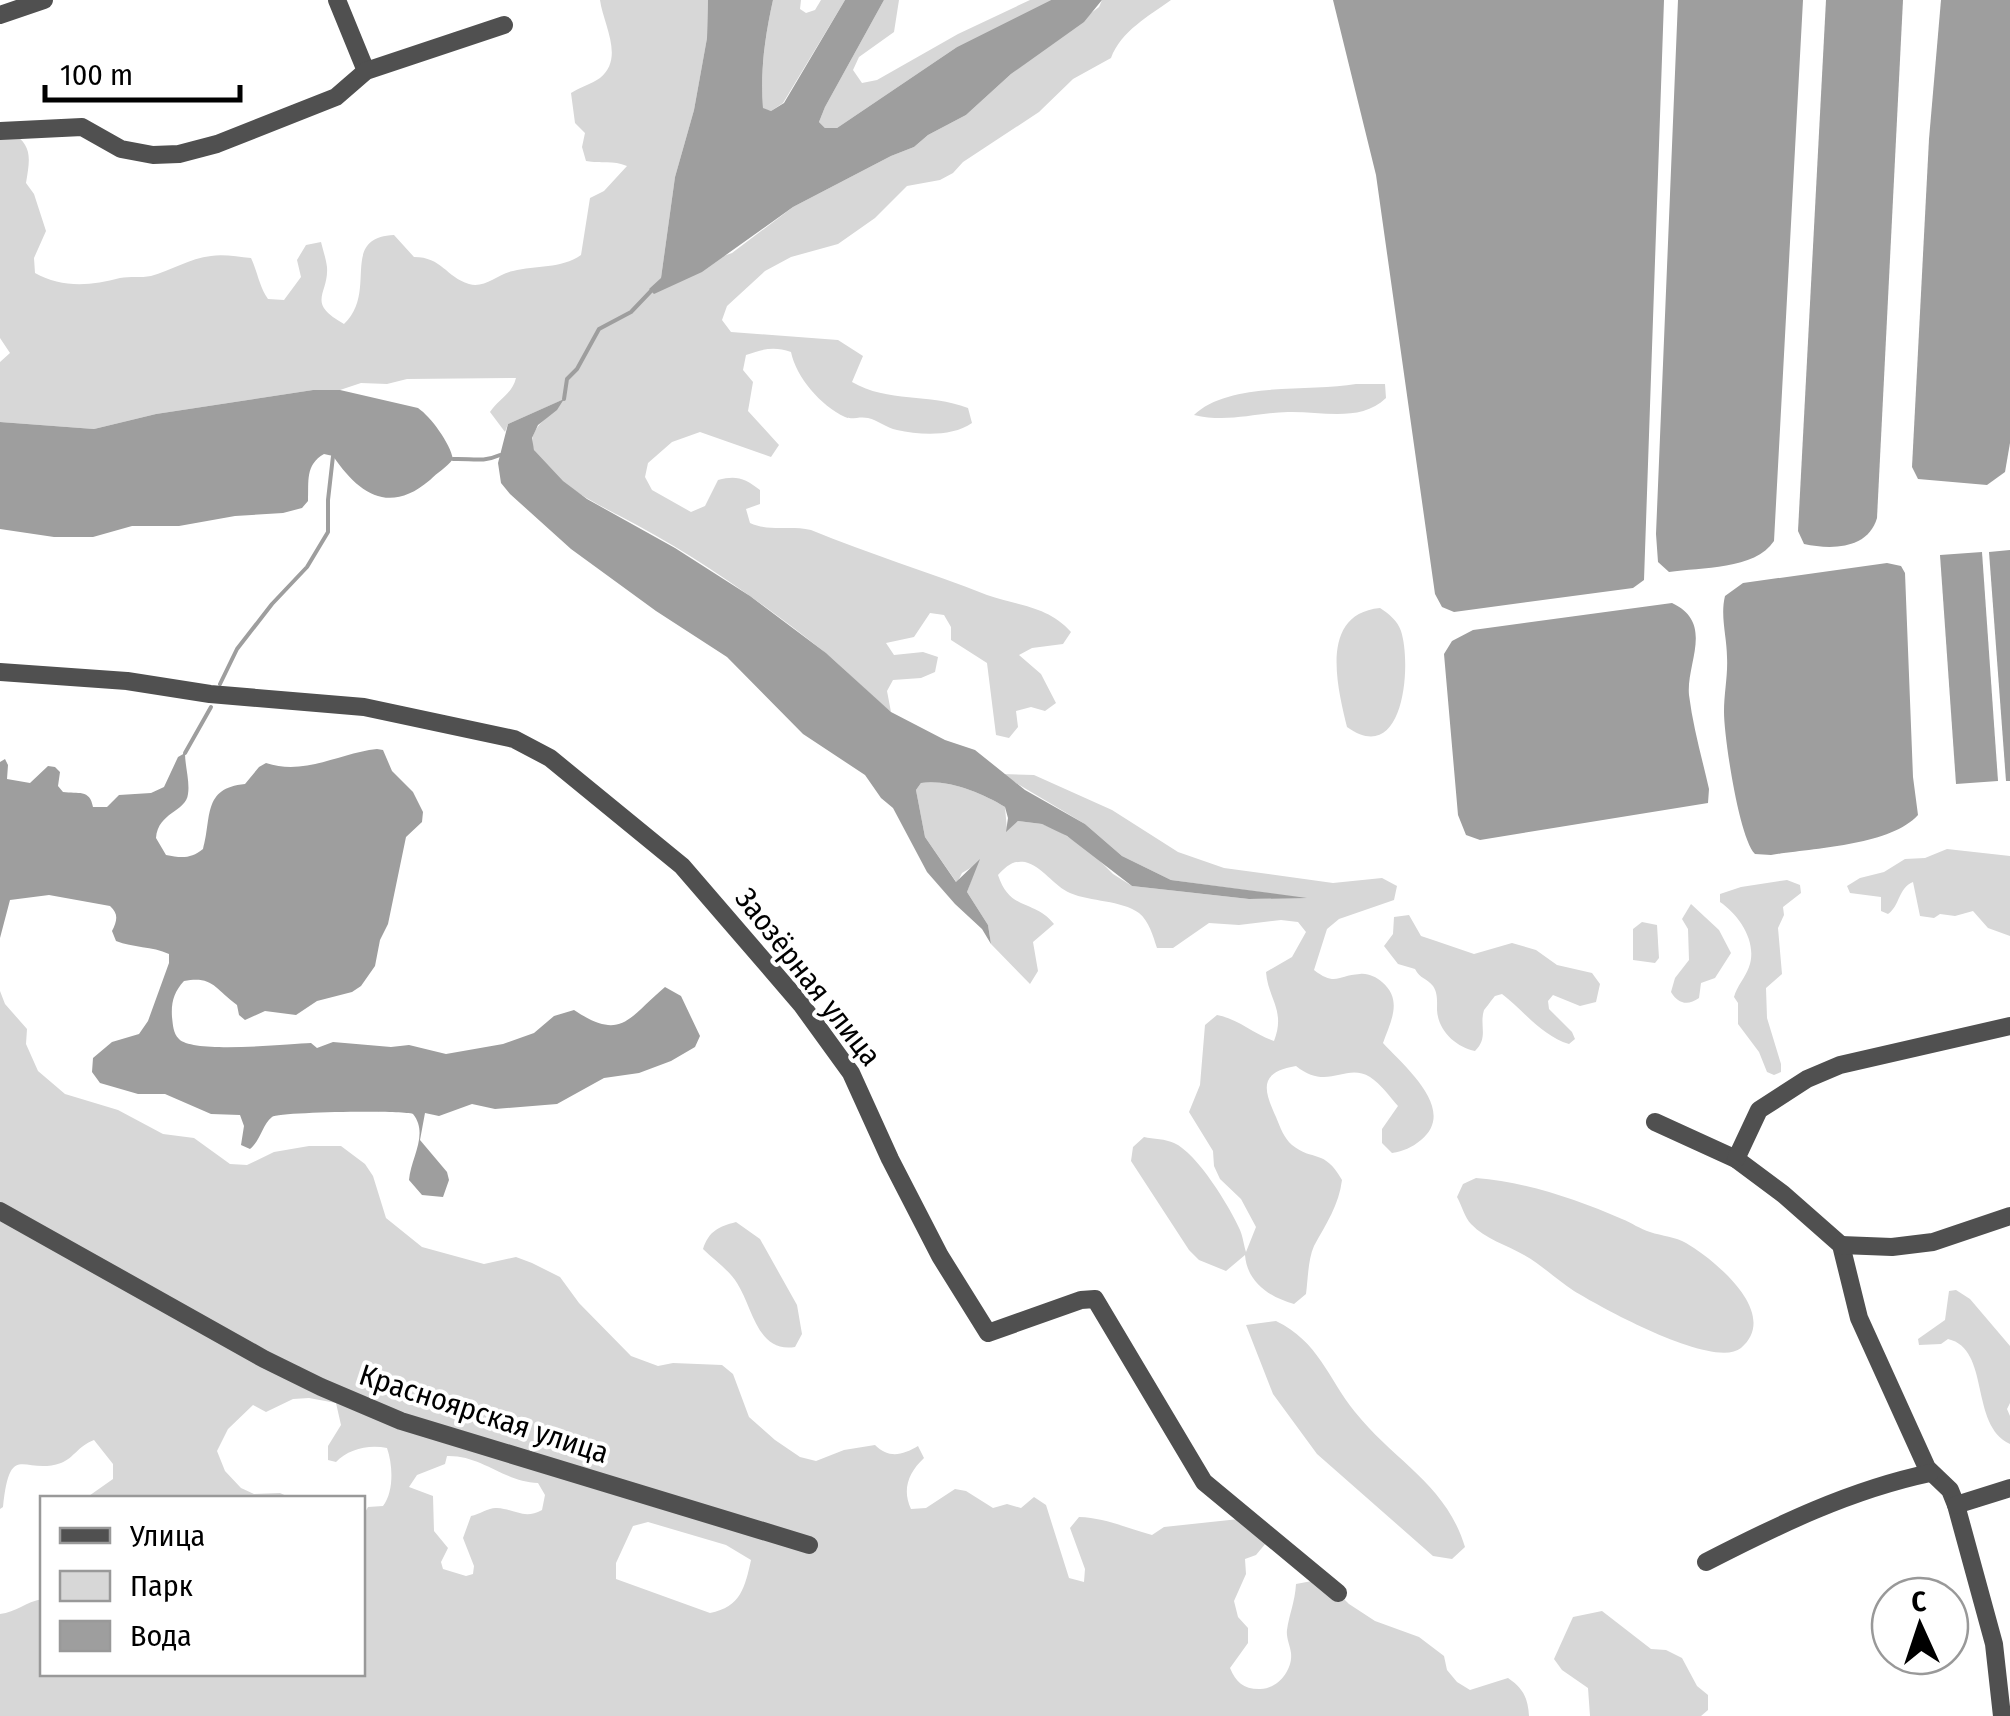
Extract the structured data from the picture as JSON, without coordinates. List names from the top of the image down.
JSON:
{
  "streets": {
    "street": ["Заозёрная улица", "Красноярская улица"]
  },
  "legend": ["Улица", "Парк", "Вода"],
  "scale_bar": "100 m",
  "north": "top"
}
